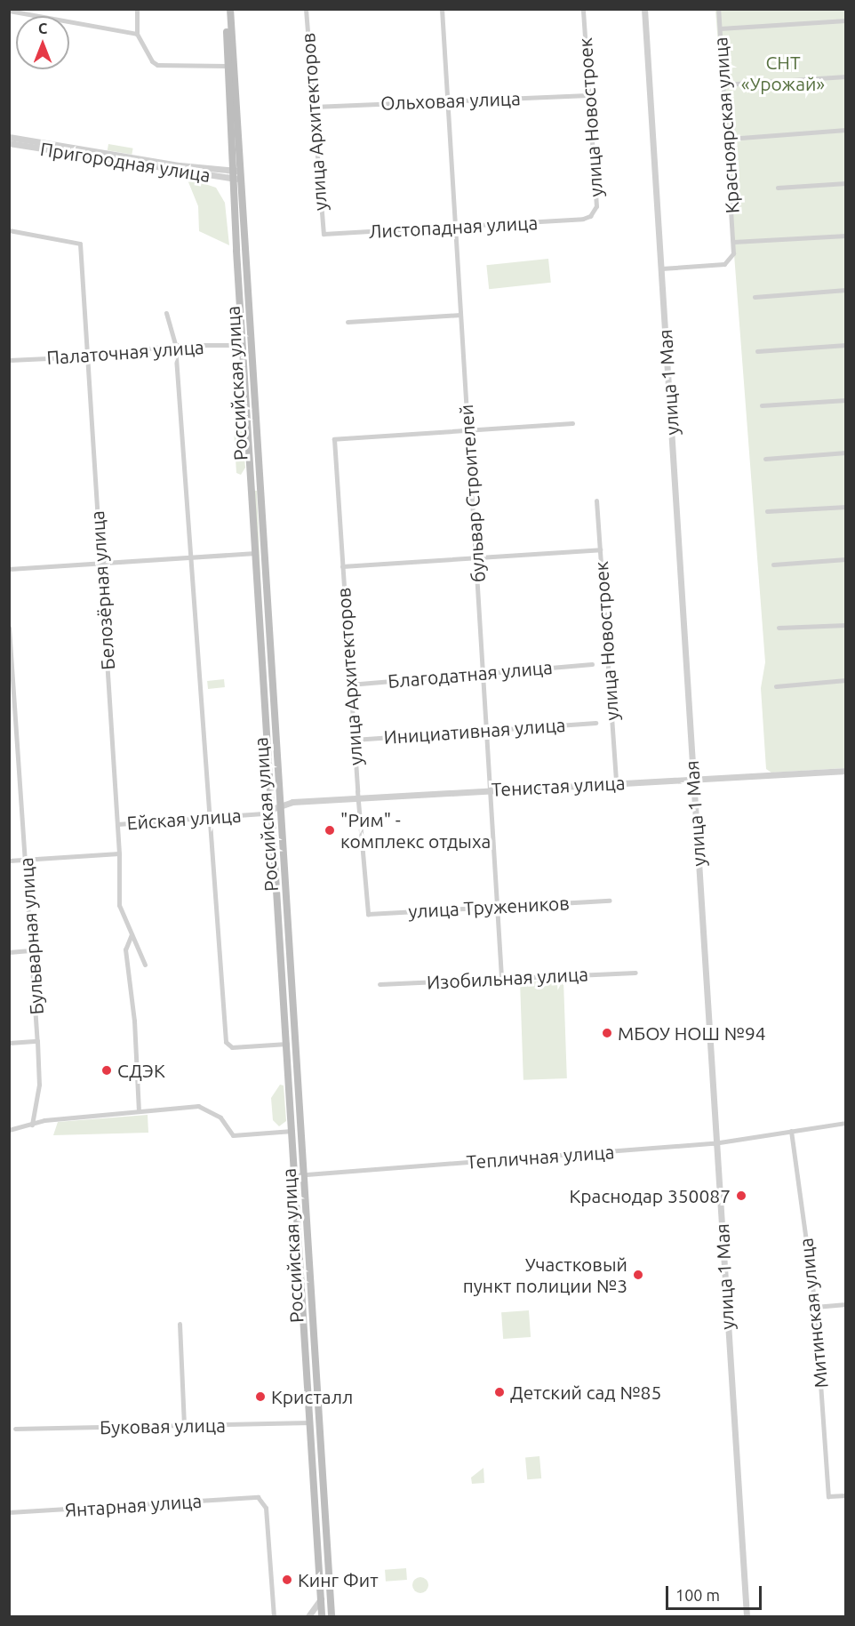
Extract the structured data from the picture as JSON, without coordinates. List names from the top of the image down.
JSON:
{
  "streets": {
    "main road": ["Российская улица"],
    "street": [
      "Ольховая улица",
      "улица Новостроек",
      "улица Архитекторов",
      "Красноярская улица",
      "Пригородная улица",
      "Листопадная улица",
      "Палаточная улица",
      "улица 1 Мая",
      "бульвар Строителей",
      "Белозёрная улица",
      "Благодатная улица",
      "Инициативная улица",
      "Тенистая улица",
      "Ейская улица",
      "улица Тружеников",
      "Бульварная улица",
      "Изобильная улица",
      "Тепличная улица",
      "Митинская улица",
      "Буковая улица",
      "Янтарная улица"
    ]
  },
  "crossings": [
    ["Ольховая улица", "улица Новостроек"],
    ["Ольховая улица", "улица Архитекторов"],
    ["Ольховая улица", "бульвар Строителей"],
    ["улица Новостроек", "Листопадная улица"],
    ["улица Новостроек", "Тенистая улица"],
    ["улица Архитекторов", "Листопадная улица"],
    ["улица Архитекторов", "бульвар Строителей"],
    ["улица Архитекторов", "Благодатная улица"],
    ["улица Архитекторов", "Инициативная улица"],
    ["улица Архитекторов", "Тенистая улица"],
    ["улица Архитекторов", "улица Тружеников"],
    ["Пригородная улица", "Российская улица"],
    ["Листопадная улица", "бульвар Строителей"],
    ["Палаточная улица", "Российская улица"],
    ["Палаточная улица", "Белозёрная улица"],
    ["улица 1 Мая", "Тенистая улица"],
    ["улица 1 Мая", "Тепличная улица"],
    ["Российская улица", "Тенистая улица"],
    ["Российская улица", "Ейская улица"],
    ["Российская улица", "Тепличная улица"],
    ["Российская улица", "Буковая улица"],
    ["бульвар Строителей", "Благодатная улица"],
    ["бульвар Строителей", "Инициативная улица"],
    ["бульвар Строителей", "Тенистая улица"],
    ["бульвар Строителей", "улица Тружеников"],
    ["бульвар Строителей", "Изобильная улица"],
    ["Белозёрная улица", "Ейская улица"],
    ["Тенистая улица", "Ейская улица"],
    ["Ейская улица", "Бульварная улица"],
    ["Тепличная улица", "Митинская улица"]
  ],
  "parks": ["СНТ «Урожай»"],
  "places": [
    "\"Рим\" - комплекс отдыха",
    "МБОУ НОШ №94",
    "СДЭК",
    "Краснодар 350087",
    "Участковый пункт полиции №3",
    "Детский сад №85",
    "Кристалл",
    "Кинг Фит"
  ],
  "scale_bar": "100 m",
  "north": "top"
}
